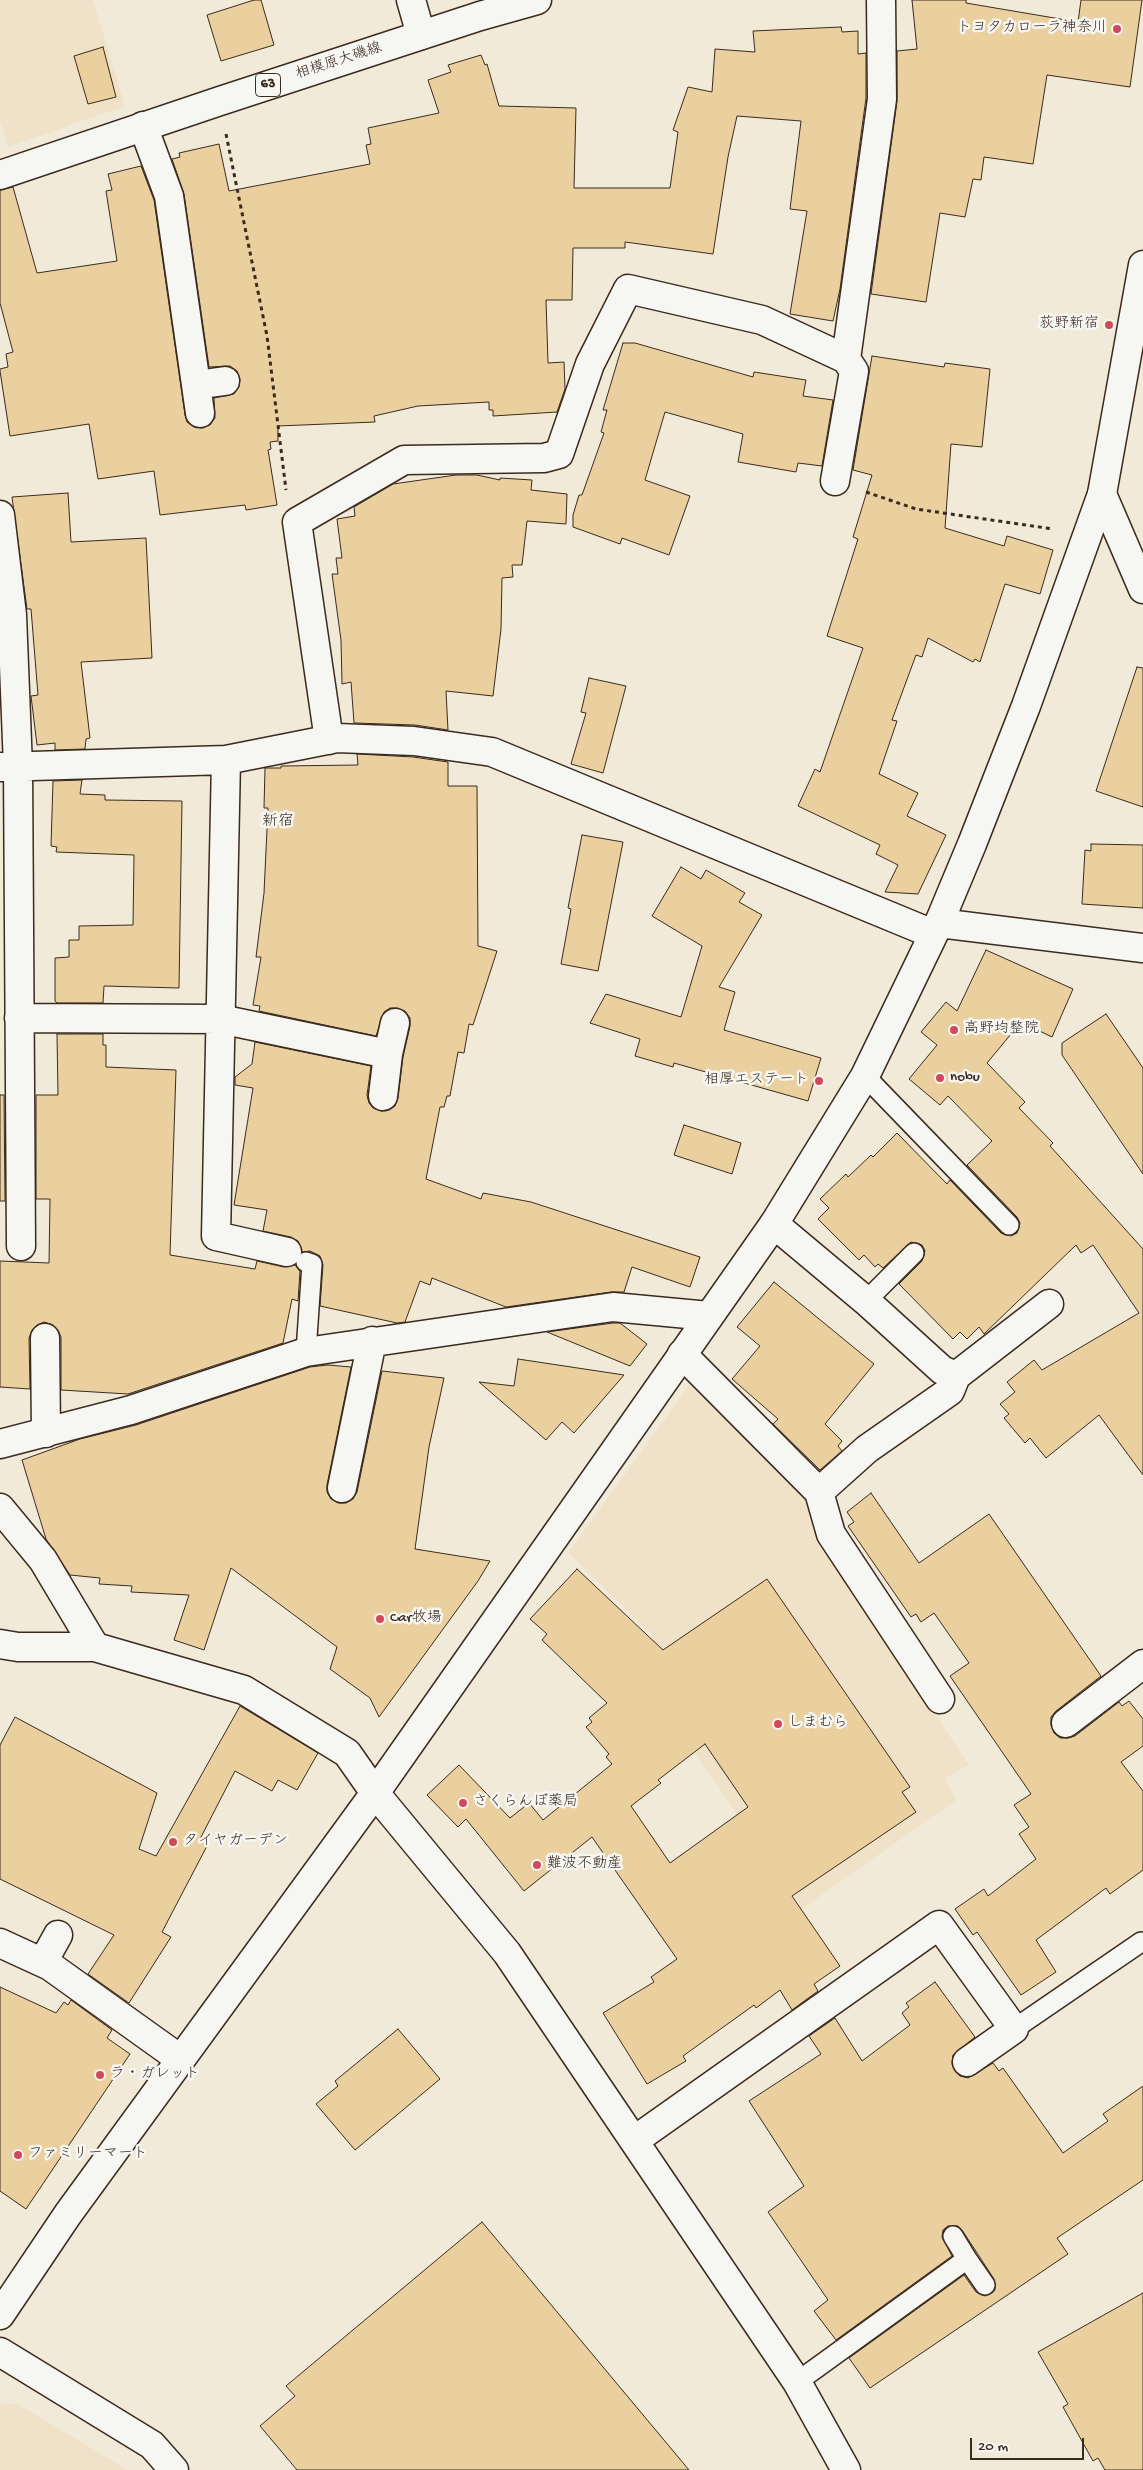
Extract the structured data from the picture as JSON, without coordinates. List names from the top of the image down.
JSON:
{
  "streets": {
    "street": ["相模原大磯線", "63"]
  },
  "districts": ["新宿"],
  "places": [
    "トヨタカローラ神奈川",
    "荻野新宿",
    "高野均整院",
    "nobu",
    "相厚エステート",
    "Car牧場",
    "しまむら",
    "さくらんぼ薬局",
    "タイヤガーデン",
    "難波不動産",
    "ラ・ガレット",
    "ファミリーマート"
  ],
  "scale_bar": "20 m"
}
